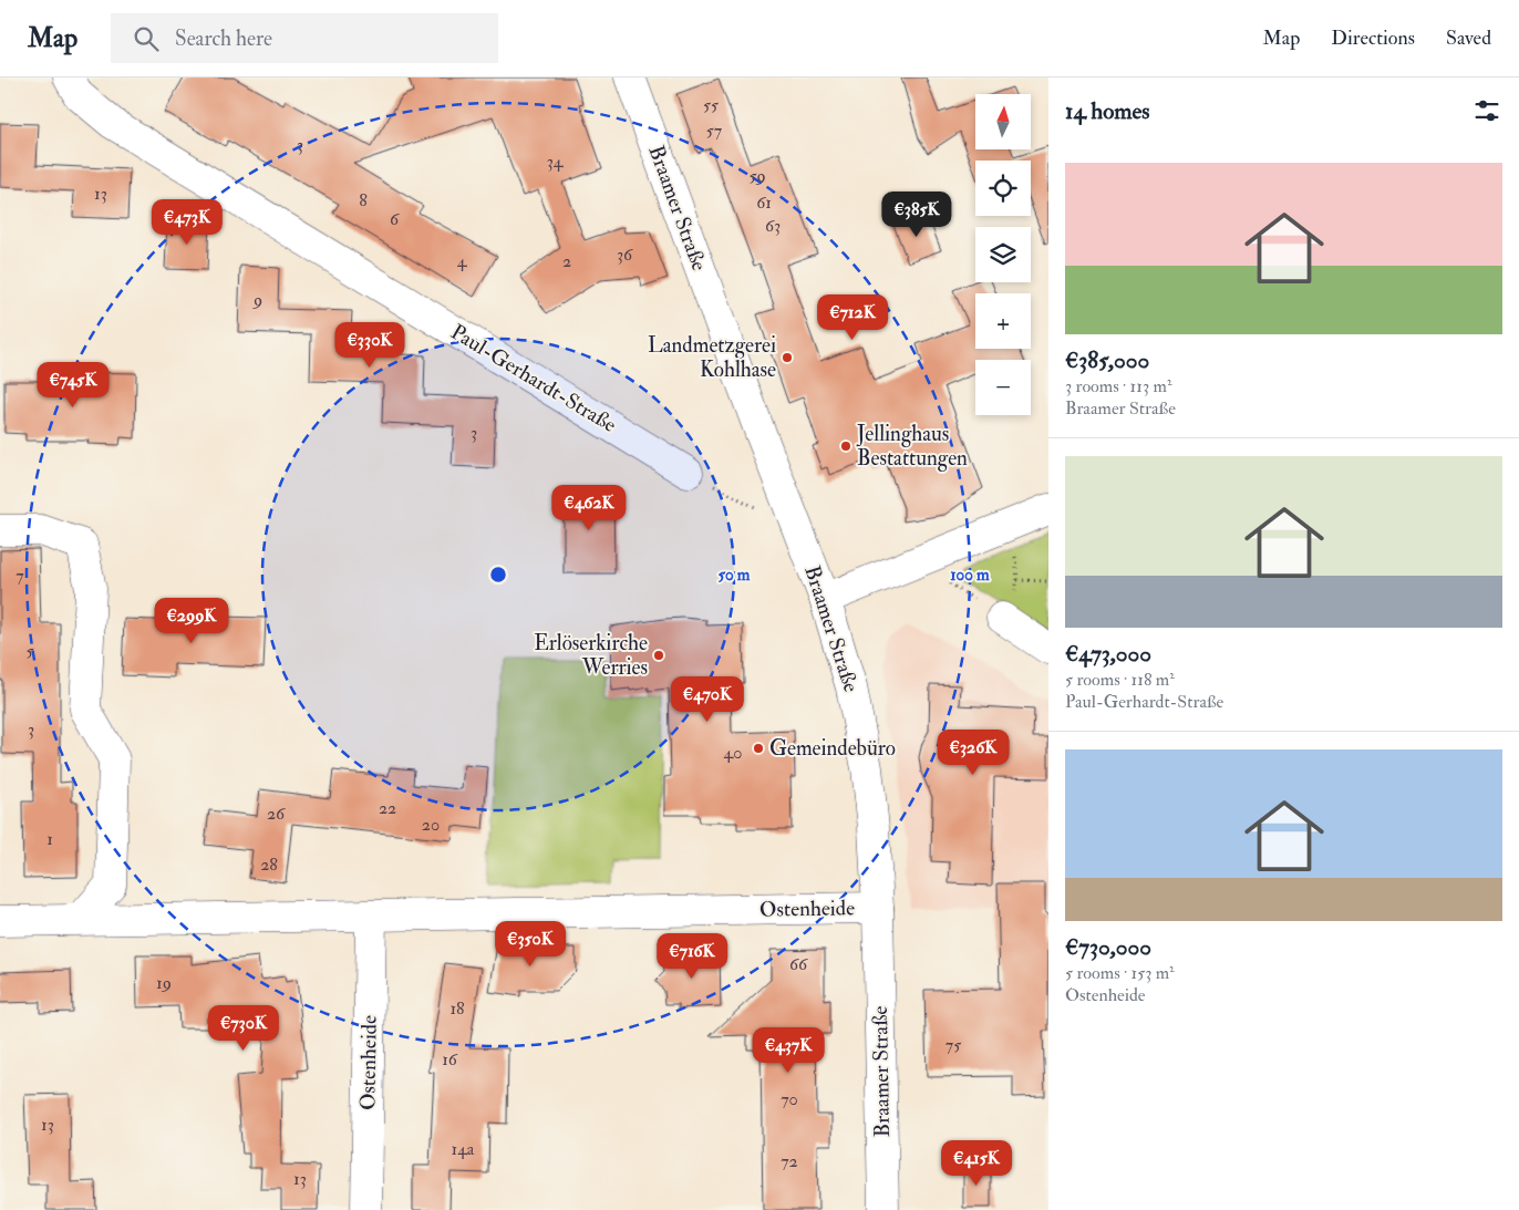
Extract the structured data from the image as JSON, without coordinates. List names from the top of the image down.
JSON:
{
  "streets": {
    "street": ["Braamer Straße", "Paul-Gerhardt-Straße", "Ostenheide"]
  },
  "crossings": [
    ["Braamer Straße", "Ostenheide"]
  ],
  "places": [
    "Landmetzgerei Kohlhase",
    "Jellinghaus Bestattungen",
    "Erlöserkirche Werries",
    "Gemeindebüro"
  ],
  "house_numbers": [
    "55",
    "57",
    "3",
    "34",
    "59",
    "13",
    "8",
    "61",
    "6",
    "63",
    "36",
    "4",
    "2",
    "9",
    "3",
    "7",
    "5",
    "3",
    "40",
    "22",
    "26",
    "20",
    "1",
    "28",
    "66",
    "19",
    "18",
    "75",
    "16",
    "70",
    "13",
    "14a",
    "72",
    "13"
  ],
  "north": "top",
  "page": {
    "header": "Map",
    "search": "Search here",
    "nav": ["Map", "Directions", "Saved"],
    "heading": "14 homes",
    "map_buttons": ["+", "−"],
    "list": [
      {
        "name": "€385,000",
        "note": "3 rooms · 113 m² · Braamer Straße"
      },
      {
        "name": "€473,000",
        "note": "5 rooms · 118 m² · Paul-Gerhardt-Straße"
      },
      {
        "name": "€730,000",
        "note": "5 rooms · 153 m² · Ostenheide"
      }
    ],
    "price": [
      "€385K",
      "€473K",
      "€712K",
      "€330K",
      "€745K",
      "€462K",
      "€299K",
      "€470K",
      "€326K",
      "€350K",
      "€716K",
      "€730K",
      "€437K",
      "€415K"
    ]
  },
  "rings": ["50 m", "100 m"]
}
